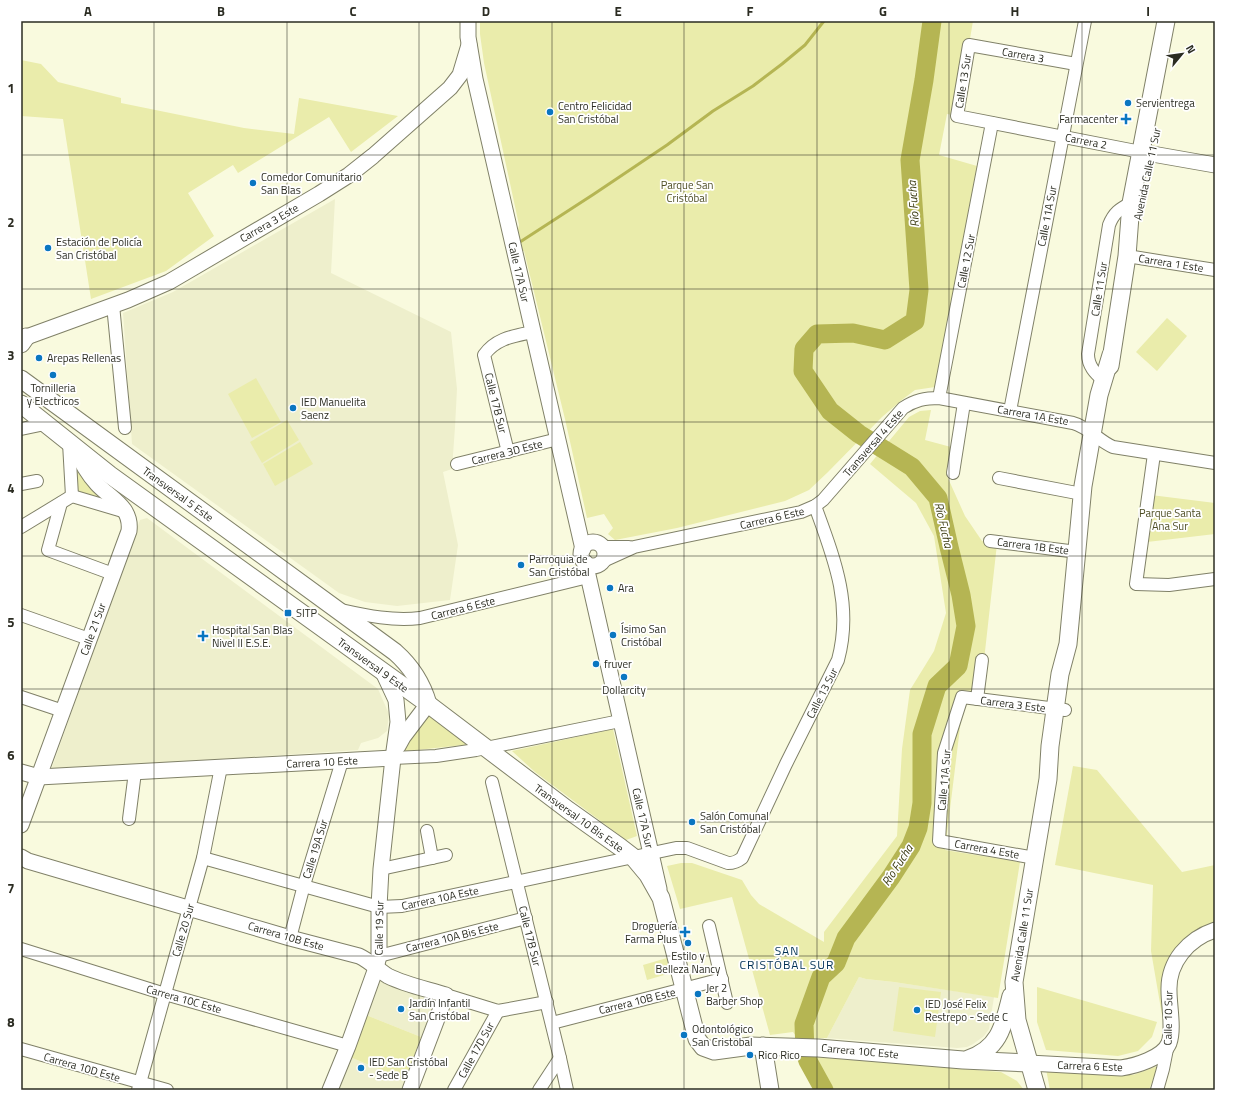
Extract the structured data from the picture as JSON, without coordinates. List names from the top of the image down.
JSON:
{
  "streets": {
    "main road": [
      "Avenida Calle 11 Sur",
      "Calle 17A Sur",
      "Transversal 5 Este",
      "Transversal 9 Este",
      "Transversal 10 Bis Este",
      "Carrera 10C Este"
    ],
    "street": [
      "Carrera 3",
      "Calle 13 Sur",
      "Carrera 2",
      "Calle 11A Sur",
      "Carrera 3 Este",
      "Calle 12 Sur",
      "Carrera 1 Este",
      "Calle 11 Sur",
      "Calle 17B Sur",
      "Carrera 1A Este",
      "Transversal 4 Este",
      "Carrera 3D Este",
      "Carrera 6 Este",
      "Carrera 1B Este",
      "Calle 21 Sur",
      "Carrera 10 Este",
      "Calle 19A Sur",
      "Carrera 4 Este",
      "Carrera 10A Este",
      "Calle 19 Sur",
      "Calle 20 Sur",
      "Carrera 10B Este",
      "Carrera 10A Bis Este",
      "Calle 10 Sur",
      "Calle 17D Sur",
      "Carrera 10D Este"
    ]
  },
  "crossings": [
    ["Carrera 3", "Calle 13 Sur"],
    ["Carrera 3", "Calle 11A Sur"],
    ["Calle 13 Sur", "Carrera 2"],
    ["Calle 13 Sur", "Calle 17A Sur"],
    ["Calle 13 Sur", "Transversal 4 Este"],
    ["Calle 13 Sur", "Carrera 6 Este"],
    ["Calle 13 Sur", "Carrera 10A Este"],
    ["Carrera 2", "Avenida Calle 11 Sur"],
    ["Carrera 2", "Calle 11A Sur"],
    ["Carrera 2", "Calle 12 Sur"],
    ["Avenida Calle 11 Sur", "Carrera 3 Este"],
    ["Avenida Calle 11 Sur", "Carrera 1 Este"],
    ["Avenida Calle 11 Sur", "Calle 11 Sur"],
    ["Avenida Calle 11 Sur", "Carrera 1A Este"],
    ["Avenida Calle 11 Sur", "Carrera 6 Este"],
    ["Avenida Calle 11 Sur", "Carrera 1B Este"],
    ["Avenida Calle 11 Sur", "Carrera 4 Este"],
    ["Avenida Calle 11 Sur", "Carrera 10C Este"],
    ["Calle 11A Sur", "Carrera 3 Este"],
    ["Calle 11A Sur", "Carrera 1A Este"],
    ["Calle 11A Sur", "Carrera 4 Este"],
    ["Carrera 3 Este", "Calle 17A Sur"],
    ["Calle 12 Sur", "Carrera 1A Este"],
    ["Calle 12 Sur", "Transversal 4 Este"],
    ["Calle 17A Sur", "Calle 17B Sur"],
    ["Calle 17A Sur", "Carrera 3D Este"],
    ["Calle 17A Sur", "Carrera 6 Este"],
    ["Calle 17A Sur", "Carrera 10 Este"],
    ["Calle 17A Sur", "Transversal 10 Bis Este"],
    ["Calle 17A Sur", "Carrera 10A Este"],
    ["Calle 17A Sur", "Carrera 10B Este"],
    ["Calle 17A Sur", "Carrera 10C Este"],
    ["Calle 17B Sur", "Carrera 3D Este"],
    ["Calle 17B Sur", "Carrera 10A Este"],
    ["Calle 17B Sur", "Carrera 10B Este"],
    ["Calle 17B Sur", "Carrera 10A Bis Este"],
    ["Carrera 1A Este", "Transversal 4 Este"],
    ["Transversal 4 Este", "Carrera 6 Este"],
    ["Transversal 5 Este", "Carrera 6 Este"],
    ["Transversal 5 Este", "Transversal 9 Este"],
    ["Carrera 6 Este", "Transversal 9 Este"],
    ["Carrera 6 Este", "Carrera 10C Este"],
    ["Carrera 6 Este", "Calle 10 Sur"],
    ["Calle 21 Sur", "Carrera 10 Este"],
    ["Transversal 9 Este", "Carrera 10 Este"],
    ["Transversal 9 Este", "Transversal 10 Bis Este"],
    ["Transversal 9 Este", "Calle 19 Sur"],
    ["Carrera 10 Este", "Transversal 10 Bis Este"],
    ["Carrera 10 Este", "Calle 19A Sur"],
    ["Carrera 10 Este", "Calle 19 Sur"],
    ["Carrera 10 Este", "Calle 20 Sur"],
    ["Transversal 10 Bis Este", "Carrera 10A Este"],
    ["Calle 19A Sur", "Carrera 10A Este"],
    ["Calle 19A Sur", "Carrera 10B Este"],
    ["Carrera 10A Este", "Calle 19 Sur"],
    ["Carrera 10A Este", "Calle 20 Sur"],
    ["Calle 19 Sur", "Carrera 10B Este"],
    ["Calle 19 Sur", "Carrera 10A Bis Este"],
    ["Calle 19 Sur", "Carrera 10C Este"],
    ["Calle 20 Sur", "Carrera 10B Este"],
    ["Calle 20 Sur", "Carrera 10C Este"],
    ["Calle 20 Sur", "Carrera 10D Este"],
    ["Carrera 10B Este", "Carrera 10A Bis Este"],
    ["Carrera 10B Este", "Calle 17D Sur"]
  ],
  "districts": ["SAN CRISTÓBAL SUR"],
  "water": ["Río Fucha"],
  "parks": ["Parque San Cristóbal", "Parque Santa Ana Sur"],
  "places": {
    "other": [
      "Servientrega",
      "Centro Felicidad San Cristóbal",
      "Comedor Comunitario San Blas",
      "Estación de Policía San Cristóbal",
      "Arepas Rellenas",
      "Tornilleria y Electricos",
      "IED Manuelita Saenz",
      "Parroquia de San Cristóbal",
      "Ara",
      "Ísimo San Cristóbal",
      "fruver",
      "Dollarcity",
      "Salón Comunal San Cristóbal",
      "Estilo y Belleza Nancy",
      "Jer 2 Barber Shop",
      "Jardín Infantil San Cristóbal",
      "IED José Felix Restrepo - Sede C",
      "Odontológico San Cristobal",
      "Rico Rico",
      "IED San Cristóbal - Sede B"
    ],
    "health": ["Farmacenter", "Hospital San Blas Nivel II E.S.E.", "Droguería Farma Plus"],
    "transit": ["SITP"]
  },
  "north": "top right",
  "grid": {
    "columns": [
      "A",
      "B",
      "C",
      "D",
      "E",
      "F",
      "G",
      "H",
      "I"
    ],
    "rows": [
      "1",
      "2",
      "3",
      "4",
      "5",
      "6",
      "7",
      "8"
    ]
  }
}
